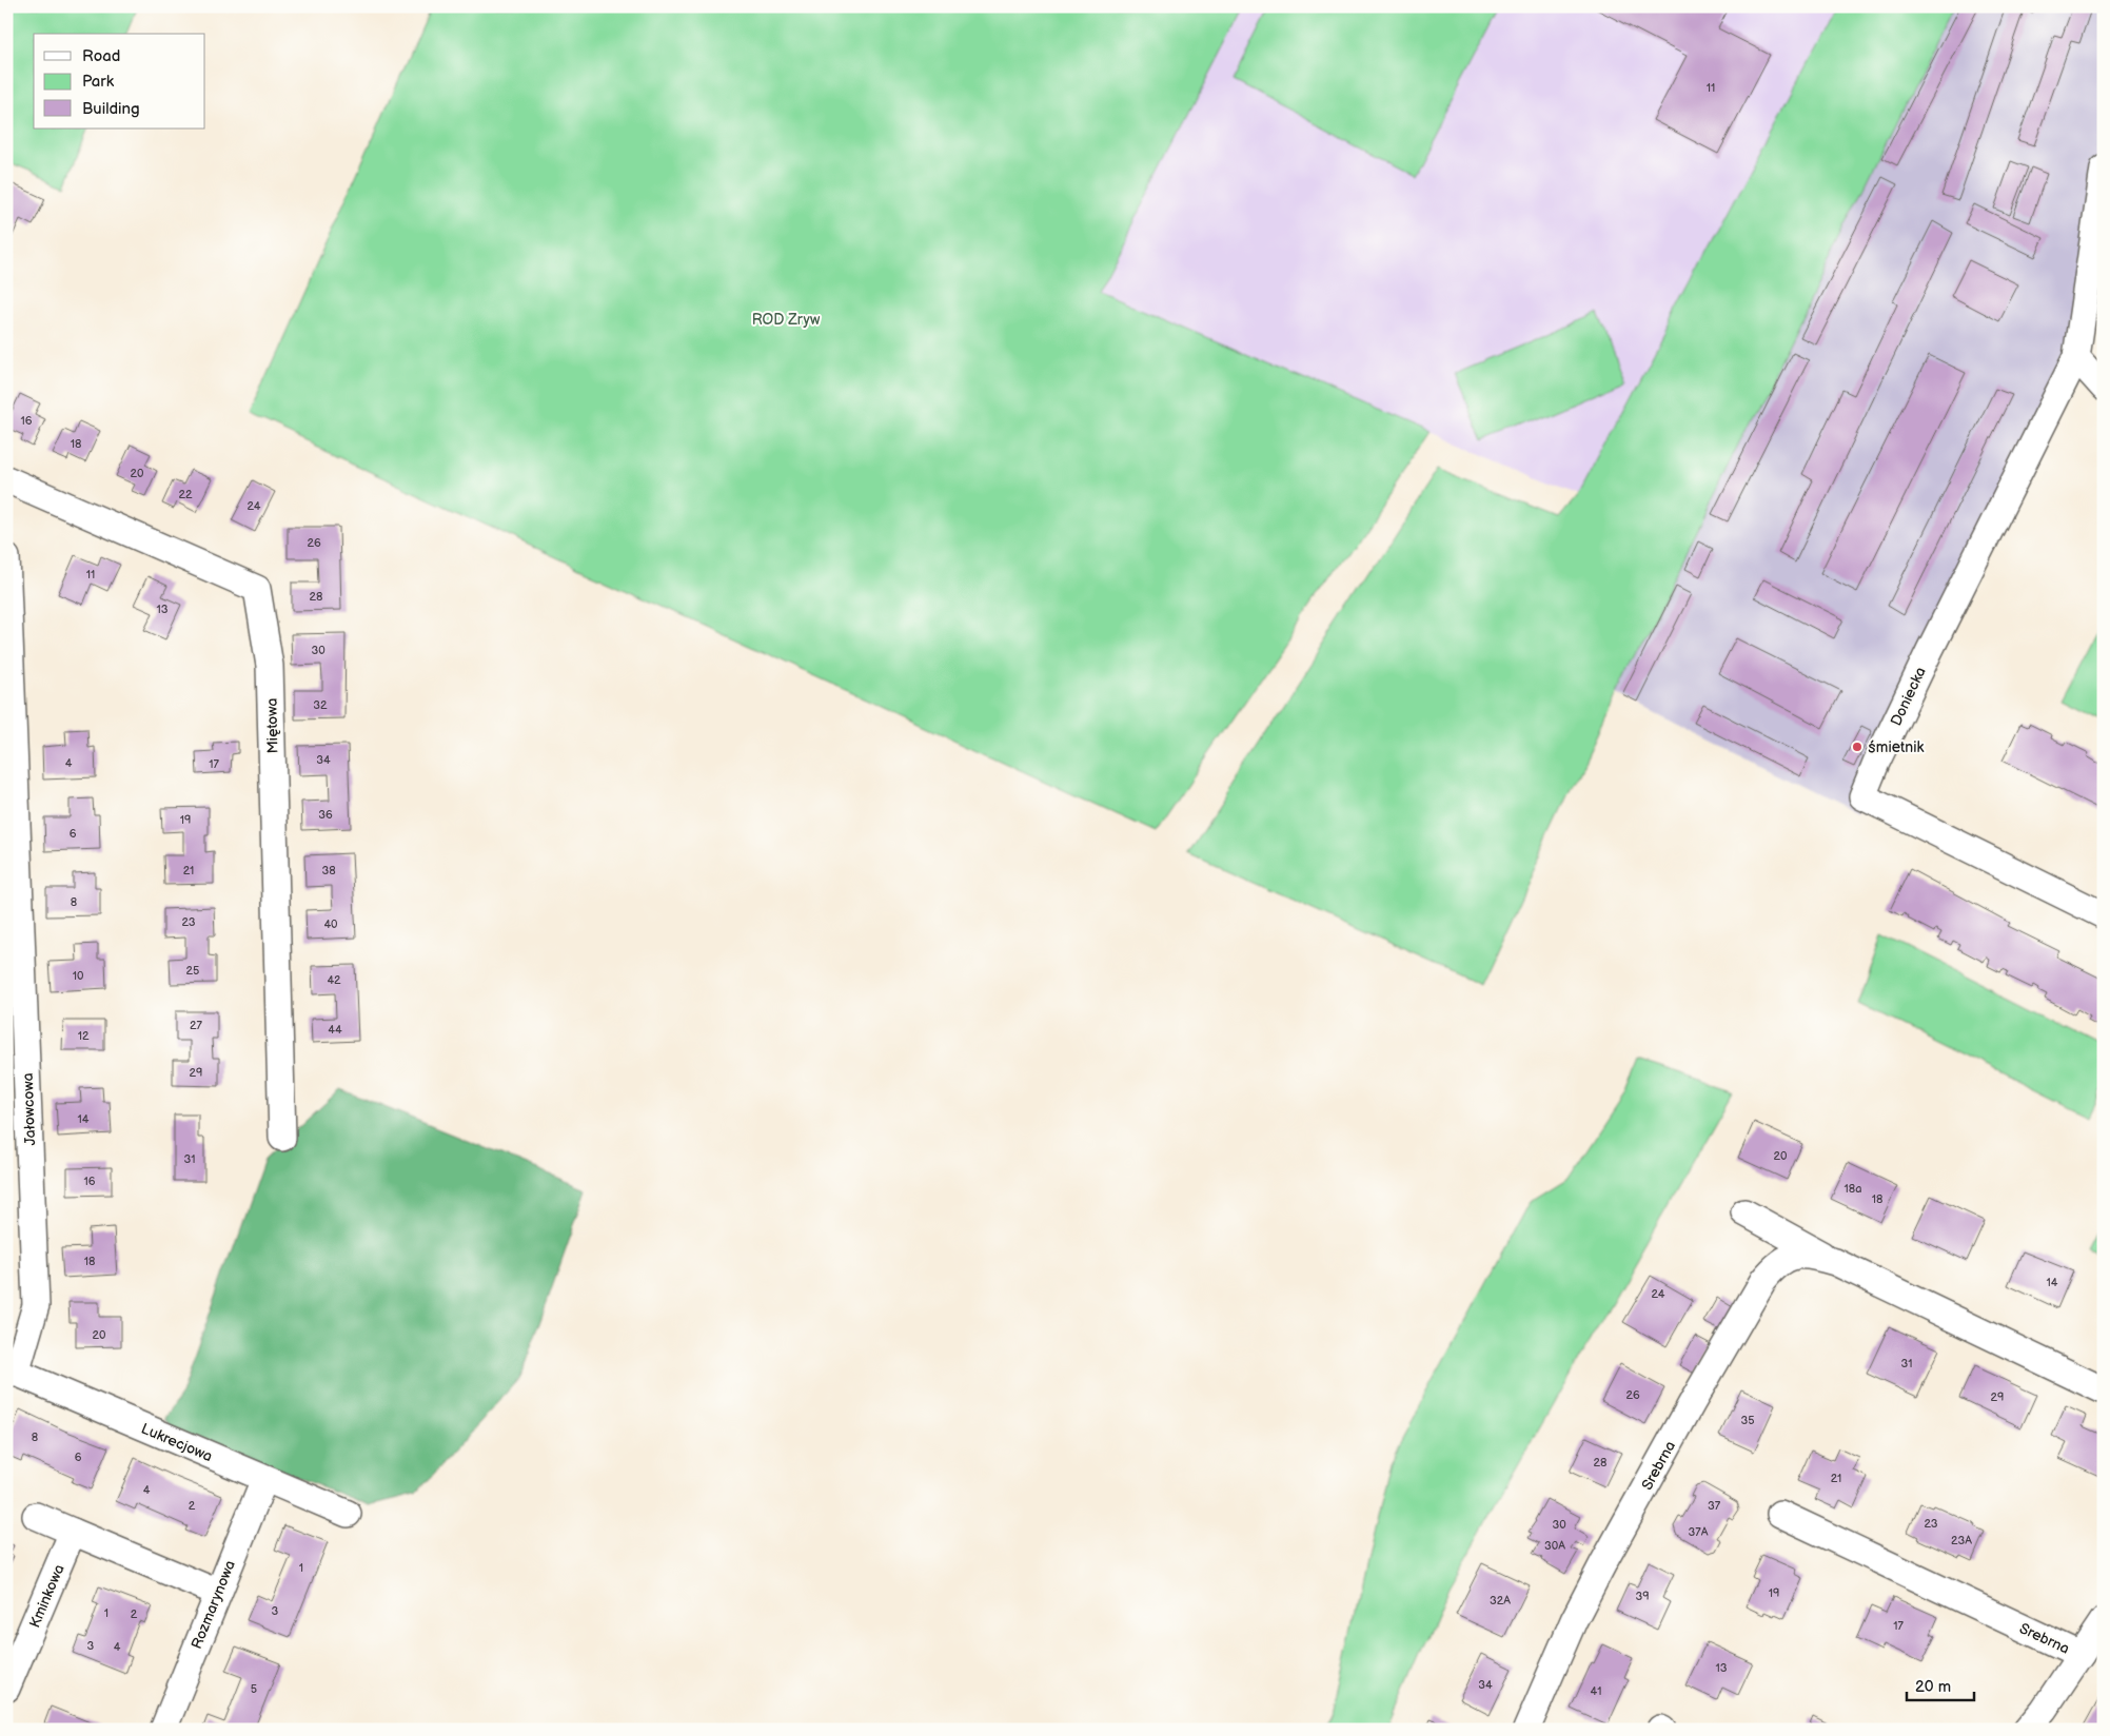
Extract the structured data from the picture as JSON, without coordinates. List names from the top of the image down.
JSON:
{
  "streets": {
    "street": [
      "Doniecka",
      "Miętowa",
      "Jałowcowa",
      "Lukrecjowa",
      "Srebrna",
      "Kminkowa",
      "Rozmarynowa"
    ]
  },
  "crossings": [
    ["Jałowcowa", "Lukrecjowa"],
    ["Lukrecjowa", "Rozmarynowa"]
  ],
  "parks": ["ROD Zryw"],
  "places": ["śmietnik"],
  "house_numbers": [
    "11",
    "16",
    "18",
    "20",
    "22",
    "24",
    "26",
    "11",
    "28",
    "13",
    "30",
    "32",
    "34",
    "4",
    "17",
    "36",
    "19",
    "6",
    "21",
    "38",
    "8",
    "23",
    "40",
    "25",
    "10",
    "42",
    "27",
    "44",
    "12",
    "29",
    "14",
    "20",
    "31",
    "16",
    "18a",
    "18",
    "18",
    "14",
    "24",
    "20",
    "31",
    "26",
    "29",
    "35",
    "8",
    "6",
    "28",
    "21",
    "4",
    "2",
    "37",
    "23",
    "30",
    "37A",
    "23A",
    "30A",
    "1",
    "19",
    "39",
    "32A",
    "3",
    "1",
    "2",
    "17",
    "3",
    "4",
    "13",
    "34",
    "5",
    "41"
  ],
  "legend": ["Road", "Park", "Building"],
  "scale_bar": "20 m"
}
